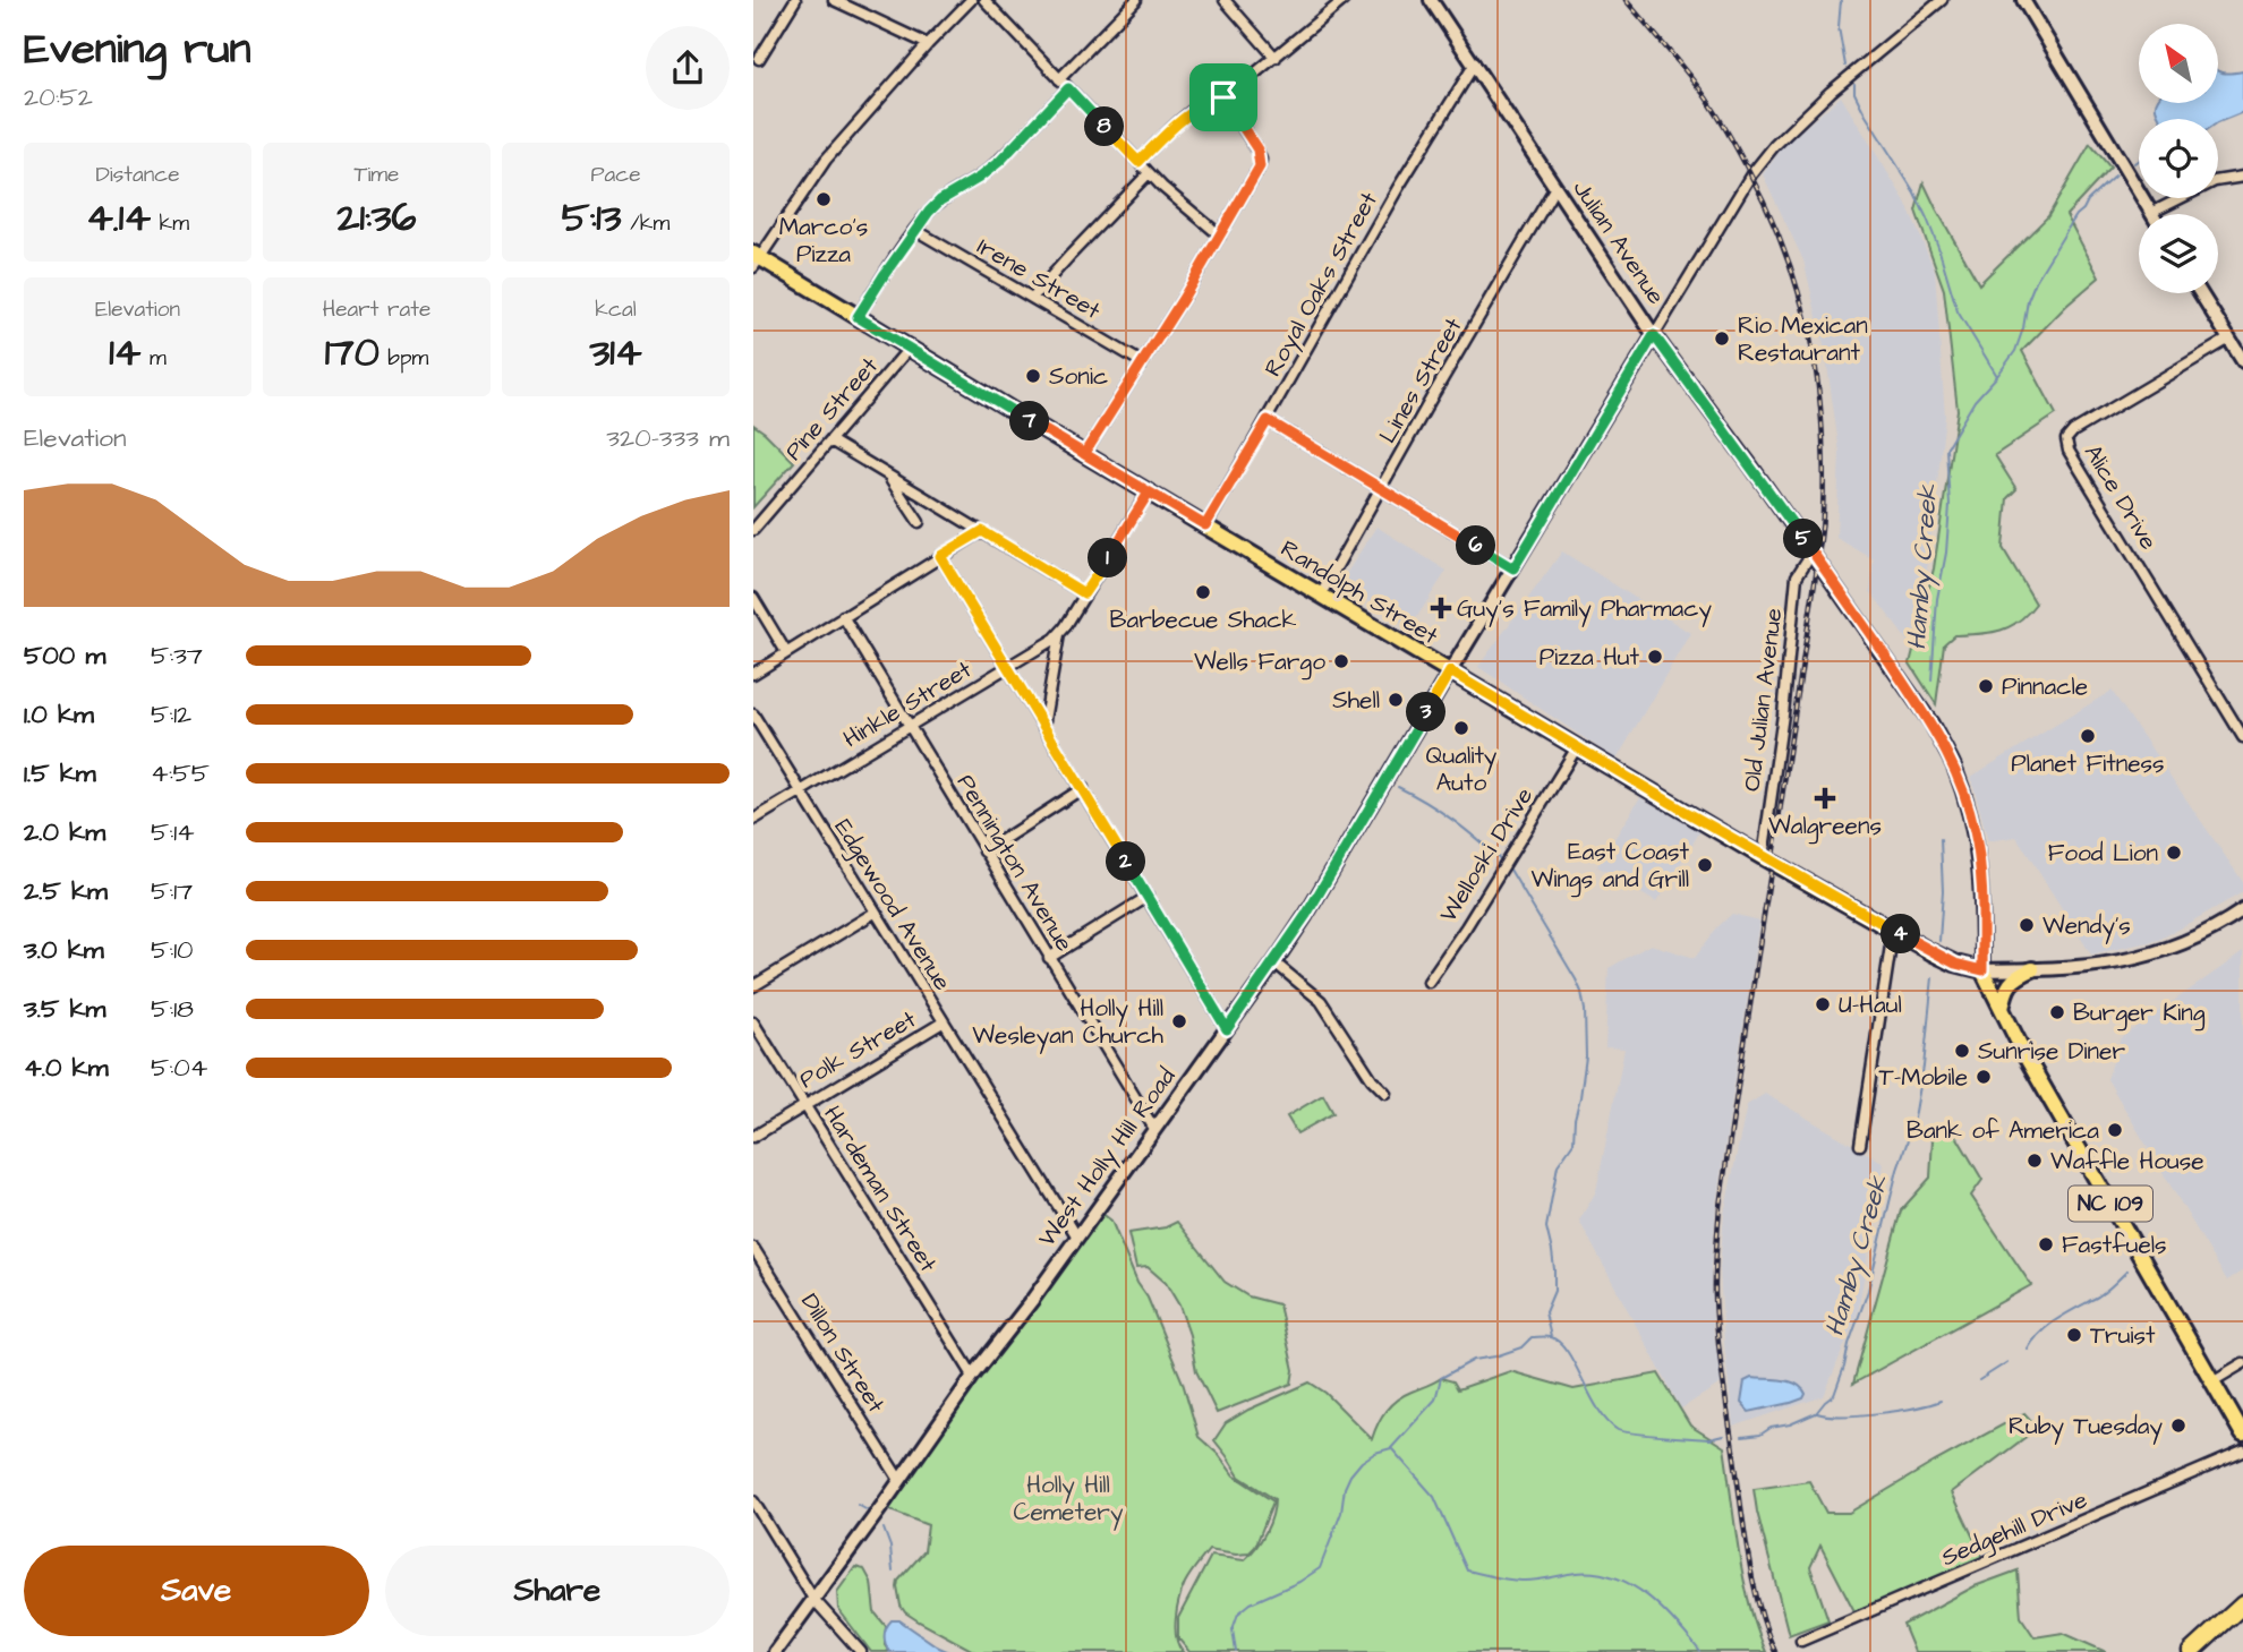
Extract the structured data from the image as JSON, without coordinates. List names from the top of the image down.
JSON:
{
  "streets": {
    "main road": ["Randolph Street", "NC 109"],
    "street": [
      "Julian Avenue",
      "Irene Street",
      "Royal Oaks Street",
      "Lines Street",
      "Pine Street",
      "Alice Drive",
      "Old Julian Avenue",
      "Hinkle Street",
      "Welloski Drive",
      "Pennington Avenue",
      "Edgewood Avenue",
      "Polk Street",
      "West Holly Hill Road",
      "Hardeman Street",
      "Dillon Street",
      "Sedgehill Drive"
    ]
  },
  "crossings": [
    ["Julian Avenue", "Royal Oaks Street"],
    ["Julian Avenue", "Lines Street"],
    ["Julian Avenue", "Randolph Street"],
    ["Julian Avenue", "Old Julian Avenue"],
    ["Julian Avenue", "West Holly Hill Road"],
    ["Julian Avenue", "NC 109"],
    ["Royal Oaks Street", "Randolph Street"],
    ["Lines Street", "Randolph Street"],
    ["Pine Street", "Randolph Street"],
    ["Randolph Street", "Old Julian Avenue"],
    ["Randolph Street", "Hinkle Street"],
    ["Randolph Street", "Welloski Drive"],
    ["Randolph Street", "West Holly Hill Road"],
    ["Randolph Street", "NC 109"],
    ["Hinkle Street", "Pennington Avenue"],
    ["Hinkle Street", "Edgewood Avenue"],
    ["Pennington Avenue", "West Holly Hill Road"],
    ["Edgewood Avenue", "Polk Street"],
    ["Edgewood Avenue", "West Holly Hill Road"],
    ["Polk Street", "Hardeman Street"],
    ["West Holly Hill Road", "Hardeman Street"],
    ["West Holly Hill Road", "Dillon Street"]
  ],
  "water": ["Hamby Creek"],
  "parks": ["Holly Hill Cemetery"],
  "places": {
    "other": [
      "Marco's Pizza",
      "Rio Mexican Restaurant",
      "Sonic",
      "Barbecue Shack",
      "Pizza Hut",
      "Wells Fargo",
      "Pinnacle",
      "Shell",
      "Quality Auto",
      "Planet Fitness",
      "Food Lion",
      "East Coast Wings and Grill",
      "Wendy's",
      "U-Haul",
      "Burger King",
      "Holly Hill Wesleyan Church",
      "Sunrise Diner",
      "T-Mobile",
      "Bank of America",
      "Waffle House",
      "Fastfuels",
      "Truist",
      "Ruby Tuesday"
    ],
    "health": ["Guy's Family Pharmacy", "Walgreens"]
  },
  "north": "top left",
  "page": {
    "heading": ["Evening run", "20:52"],
    "pins": [
      "8",
      "7",
      "5",
      "6",
      "1",
      "3",
      "2",
      "4"
    ],
    "stats": [
      ["Distance", "4.14 km"],
      ["Time", "21:36"],
      ["Pace", "5:13 /km"],
      ["Elevation", "14 m"],
      ["Heart rate", "170 bpm"],
      ["kcal", "314"]
    ],
    "chart": ["Elevation", "320–333 m"],
    "list": [
      {
        "name": "500 m",
        "note": "5:37"
      },
      {
        "name": "1.0 km",
        "note": "5:12"
      },
      {
        "name": "1.5 km",
        "note": "4:55"
      },
      {
        "name": "2.0 km",
        "note": "5:14"
      },
      {
        "name": "2.5 km",
        "note": "5:17"
      },
      {
        "name": "3.0 km",
        "note": "5:10"
      },
      {
        "name": "3.5 km",
        "note": "5:18"
      },
      {
        "name": "4.0 km",
        "note": "5:04"
      }
    ],
    "buttons": ["Save", "Share"]
  }
}
